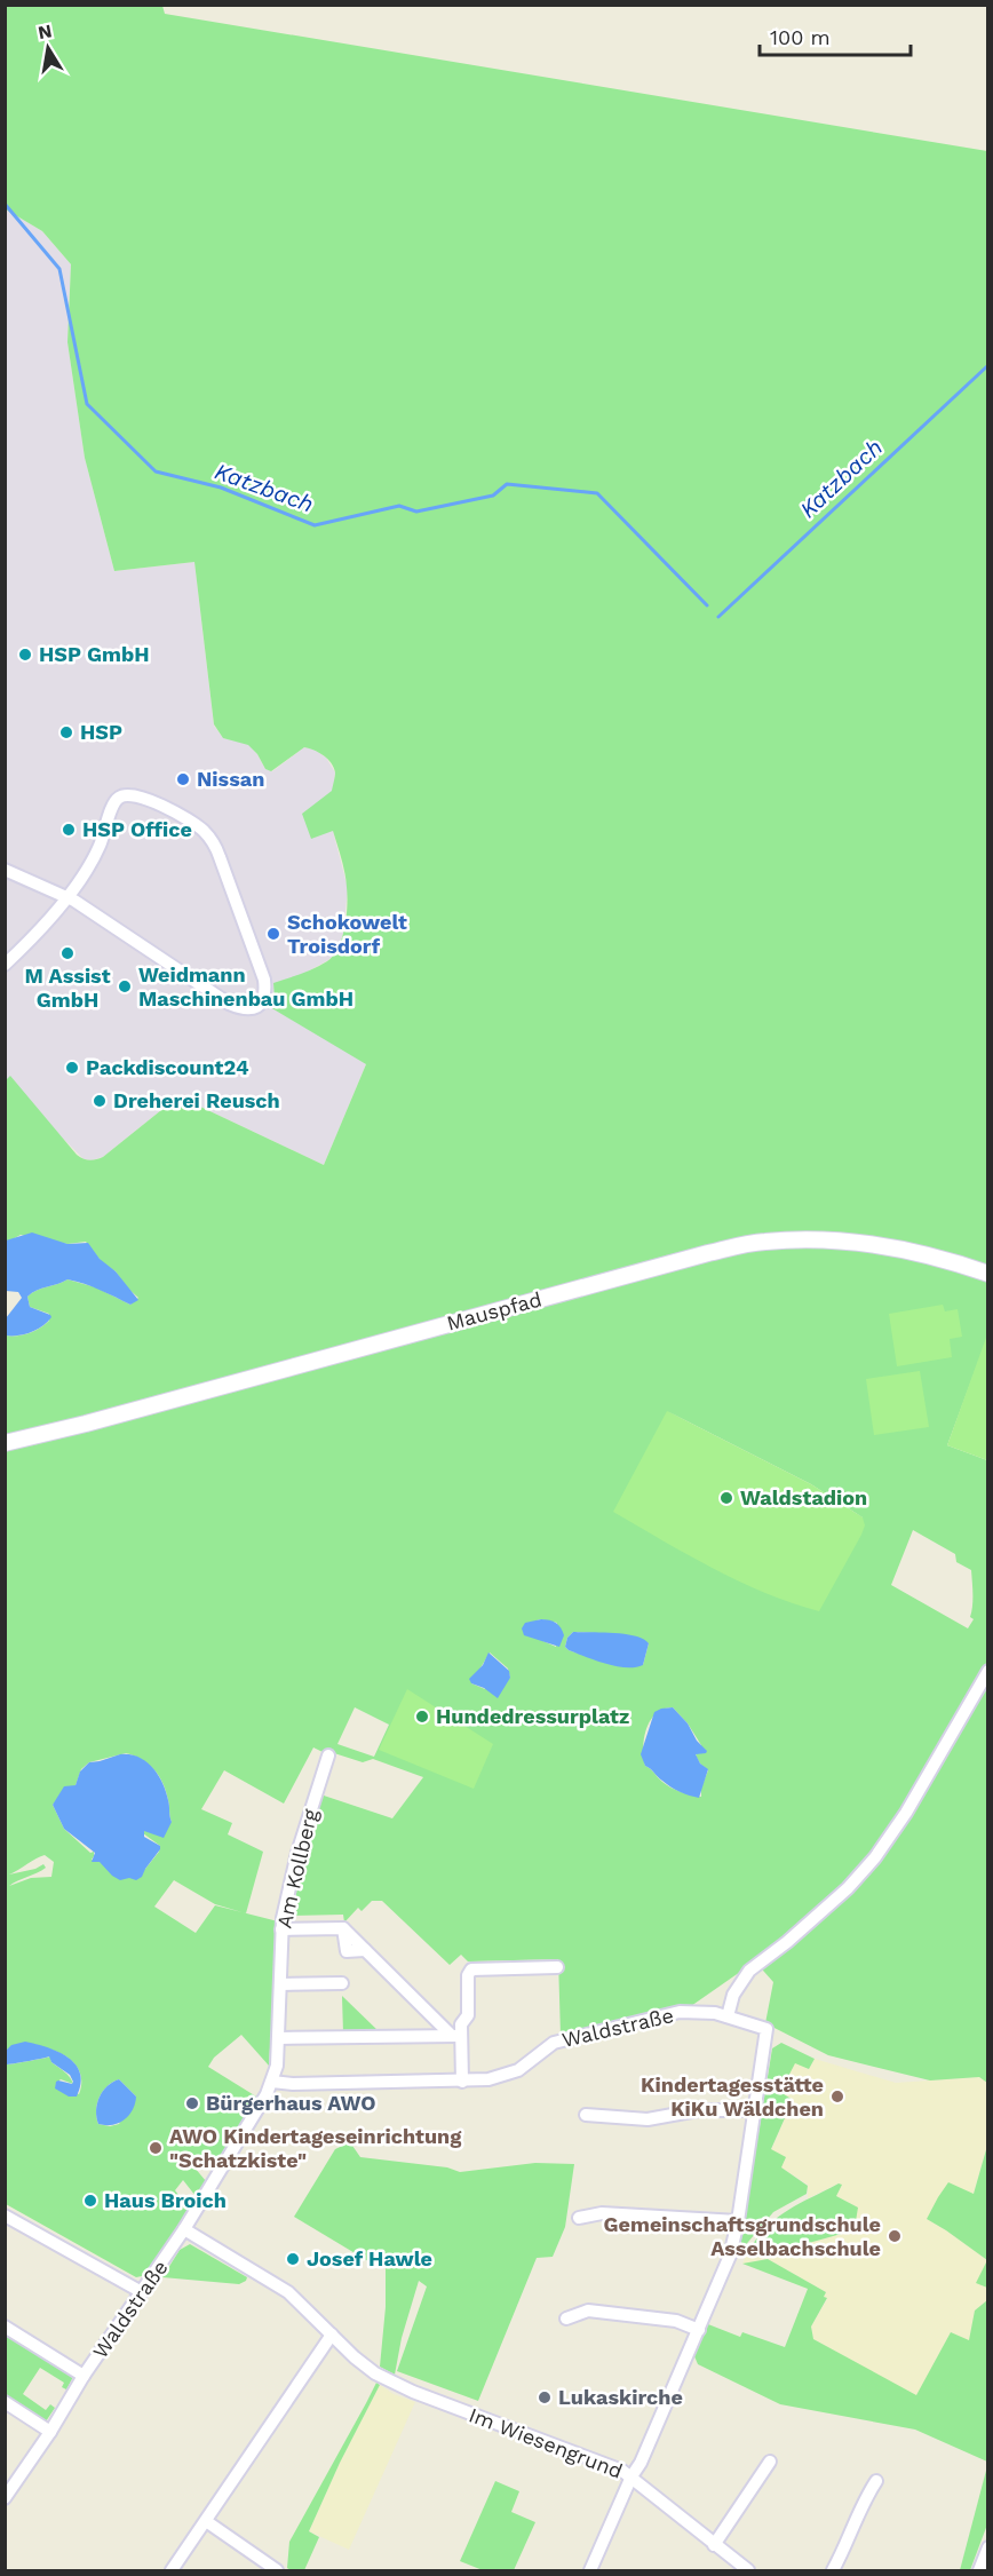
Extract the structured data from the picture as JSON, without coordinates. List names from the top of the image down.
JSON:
{
  "streets": {
    "street": [
      "Mauspfad",
      "Am Kollberg",
      "Waldstraße",
      "Im Wiesengrund"
    ]
  },
  "crossings": [
    ["Am Kollberg", "Waldstraße"],
    ["Waldstraße", "Im Wiesengrund"]
  ],
  "water": ["Katzbach"],
  "places": [
    "HSP GmbH",
    "HSP",
    "Nissan",
    "HSP Office",
    "Schokowelt Troisdorf",
    "M Assist GmbH",
    "Weidmann Maschinenbau GmbH",
    "Packdiscount24",
    "Dreherei Reusch",
    "Waldstadion",
    "Hundedressurplatz",
    "Kindertagesstätte KiKu Wäldchen",
    "Bürgerhaus AWO",
    "AWO Kindertageseinrichtung \"Schatzkiste\"",
    "Haus Broich",
    "Gemeinschaftsgrundschule Asselbachschule",
    "Josef Hawle",
    "Lukaskirche"
  ],
  "scale_bar": "100 m",
  "north": "top"
}
